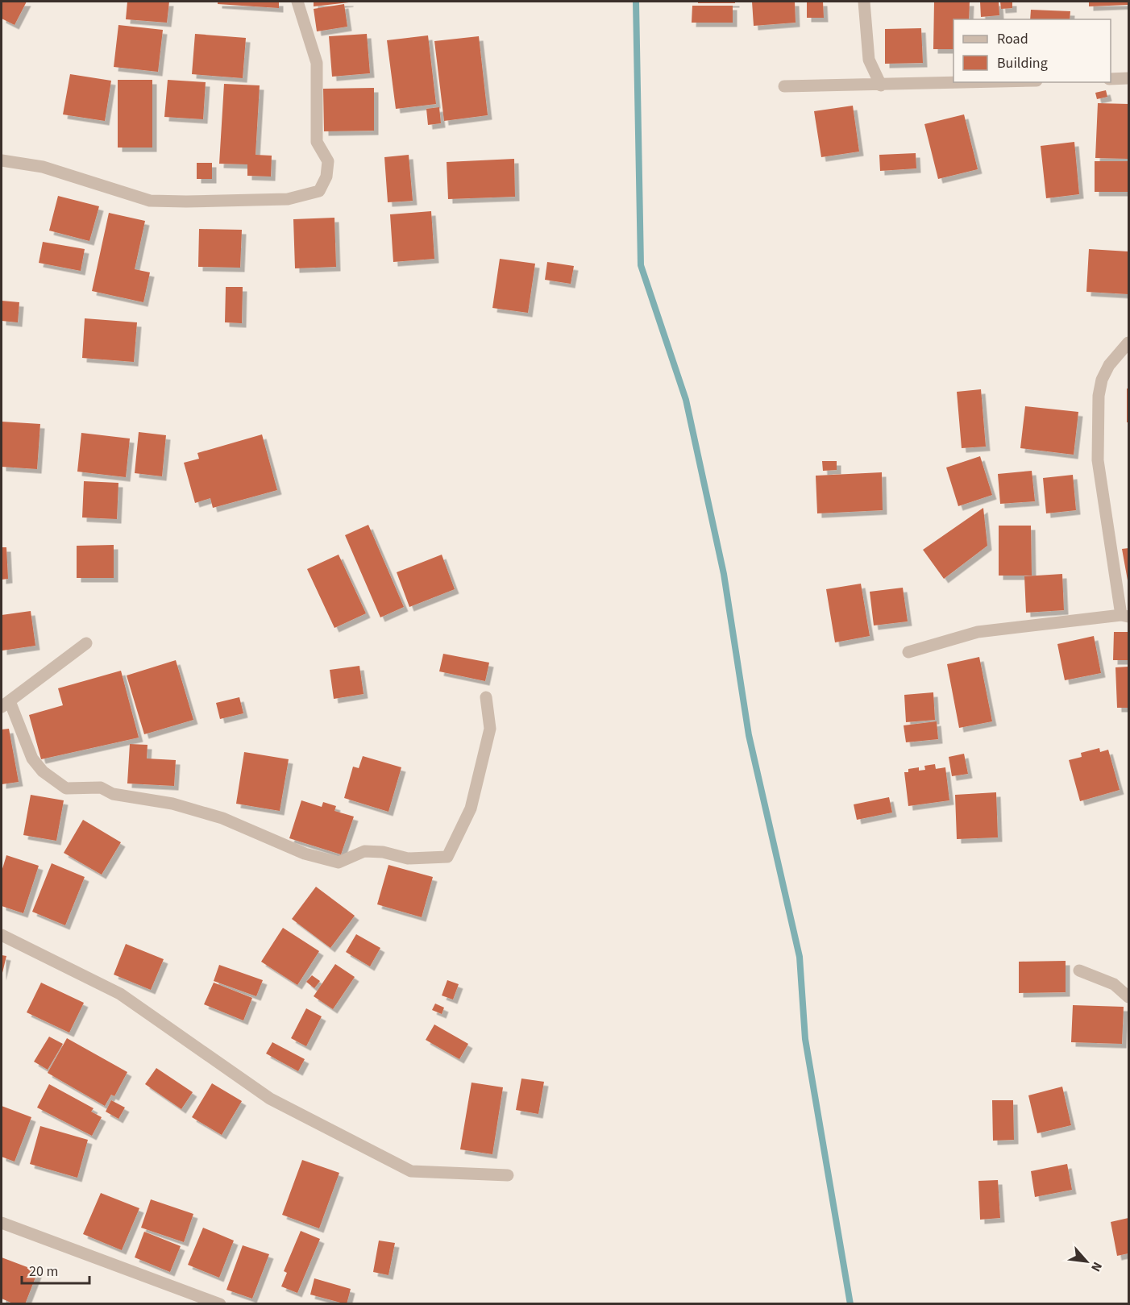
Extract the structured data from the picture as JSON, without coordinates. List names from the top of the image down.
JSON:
{
  "legend": ["Road", "Building"],
  "scale_bar": "20 m",
  "north": "bottom right"
}
